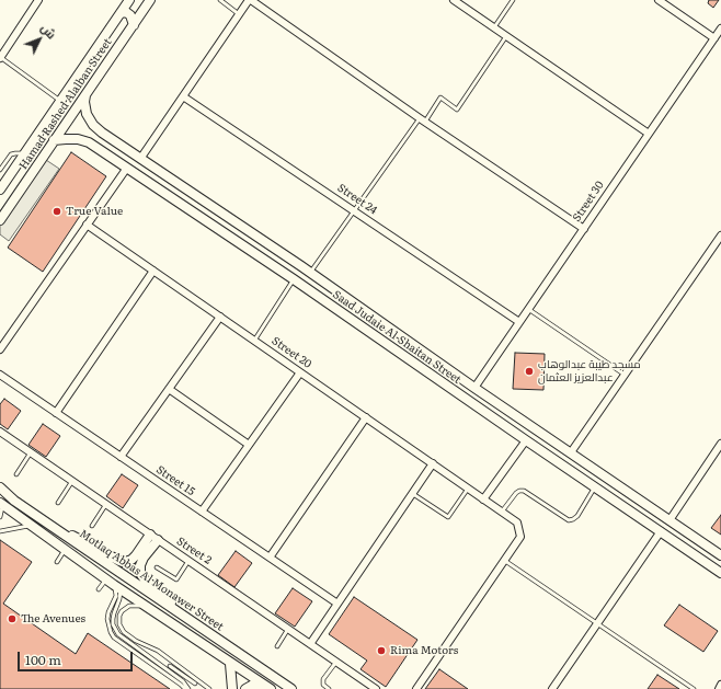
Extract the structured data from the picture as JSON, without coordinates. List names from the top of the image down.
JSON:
{
  "streets": {
    "street": [
      "Hamad Rashed Alalban Street",
      "Street 24",
      "Street 30",
      "Saad Judaie Al-Shaitan Street",
      "Street 20",
      "Street 15",
      "Street 2",
      "Motlaq Abbas Al Monawer Street"
    ]
  },
  "crossings": [
    ["Hamad Rashed Alalban Street", "Saad Judaie Al-Shaitan Street"],
    ["Street 24", "Street 30"],
    ["Street 30", "Saad Judaie Al-Shaitan Street"]
  ],
  "places": [
    "True Value",
    "مسجد طيبة عبدالوهاب عبدالعزيز العثمان",
    "The Avenues",
    "Rima Motors"
  ],
  "scale_bar": "100 m",
  "north": "top right"
}
